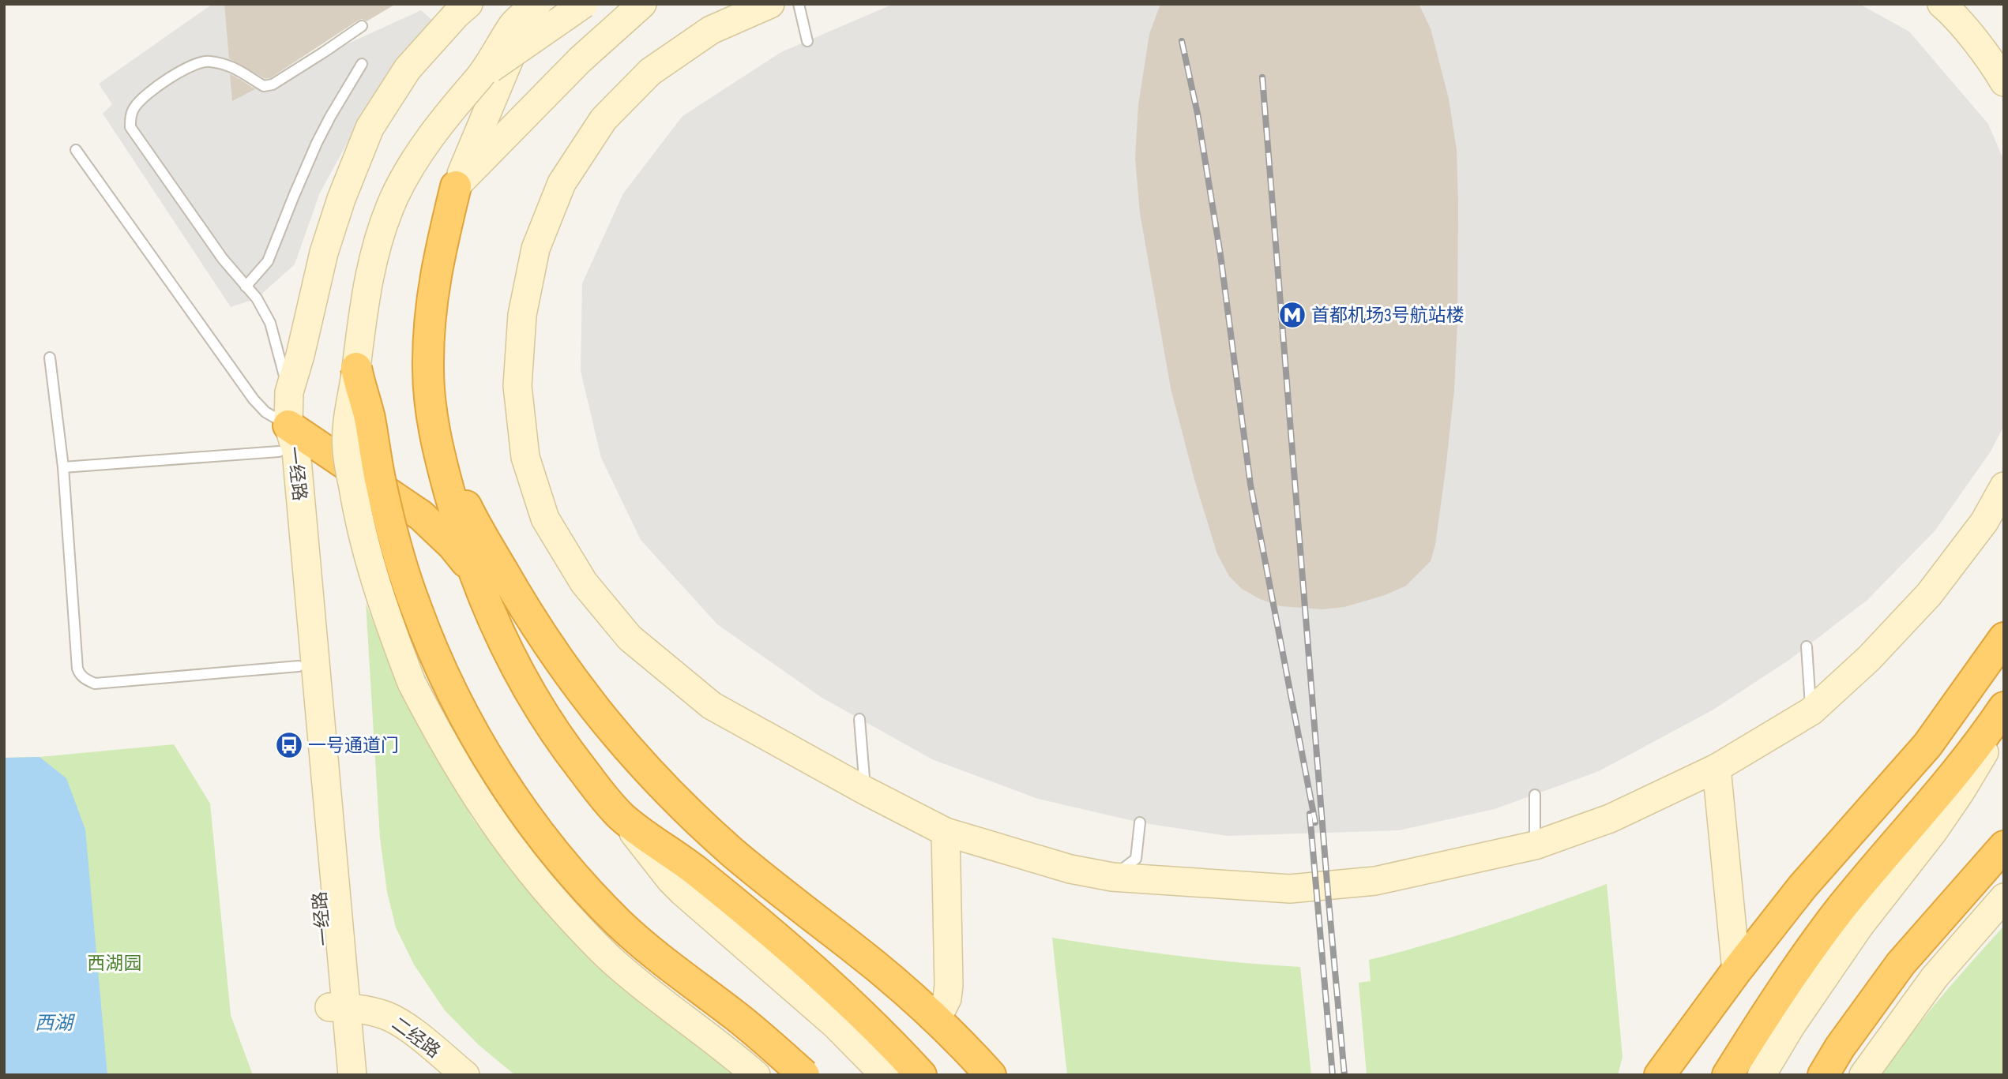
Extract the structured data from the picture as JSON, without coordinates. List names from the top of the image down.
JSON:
{
  "streets": {
    "street": ["一经路", "二经路"]
  },
  "crossings": [
    ["一经路", "二经路"]
  ],
  "water": ["西湖"],
  "parks": ["西湖园"],
  "places": {
    "metro station": ["首都机场3号航站楼"],
    "bus stop": ["一号通道门"]
  }
}
